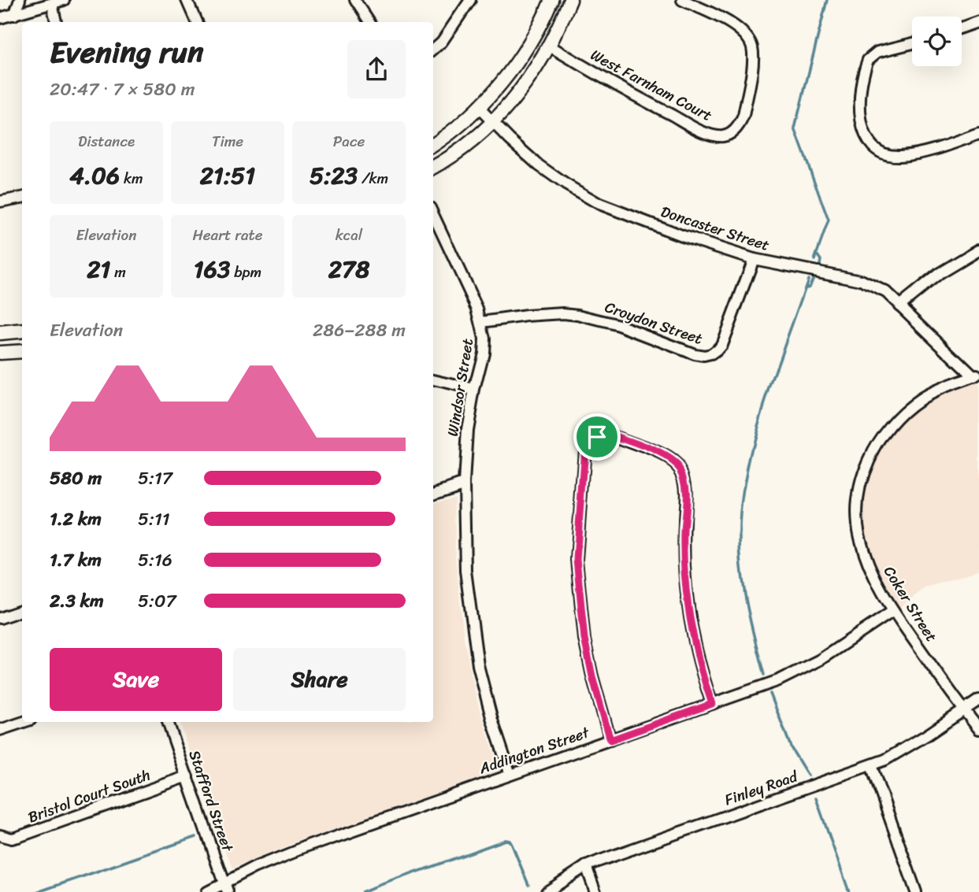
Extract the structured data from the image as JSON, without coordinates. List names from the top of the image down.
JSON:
{
  "streets": {
    "street": [
      "West Farnham Court",
      "Doncaster Street",
      "Croydon Street",
      "Windsor Street",
      "Coker Street",
      "Addington Street",
      "Finley Road",
      "Bristol Court South",
      "Stafford Street"
    ]
  },
  "crossings": [
    ["Doncaster Street", "Croydon Street"],
    ["Doncaster Street", "Coker Street"],
    ["Croydon Street", "Windsor Street"],
    ["Windsor Street", "Addington Street"],
    ["Coker Street", "Addington Street"],
    ["Coker Street", "Finley Road"],
    ["Addington Street", "Stafford Street"],
    ["Bristol Court South", "Stafford Street"]
  ],
  "page": {
    "heading": ["Evening run", "20:47 · 7 × 580 m"],
    "stats": [
      ["Distance", "4.06 km"],
      ["Time", "21:51"],
      ["Pace", "5:23 /km"],
      ["Elevation", "21 m"],
      ["Heart rate", "163 bpm"],
      ["kcal", "278"]
    ],
    "chart": ["Elevation", "286–288 m"],
    "list": [
      {
        "name": "580 m",
        "note": "5:17"
      },
      {
        "name": "1.2 km",
        "note": "5:11"
      },
      {
        "name": "1.7 km",
        "note": "5:16"
      },
      {
        "name": "2.3 km",
        "note": "5:07"
      }
    ],
    "buttons": ["Save", "Share"]
  }
}
